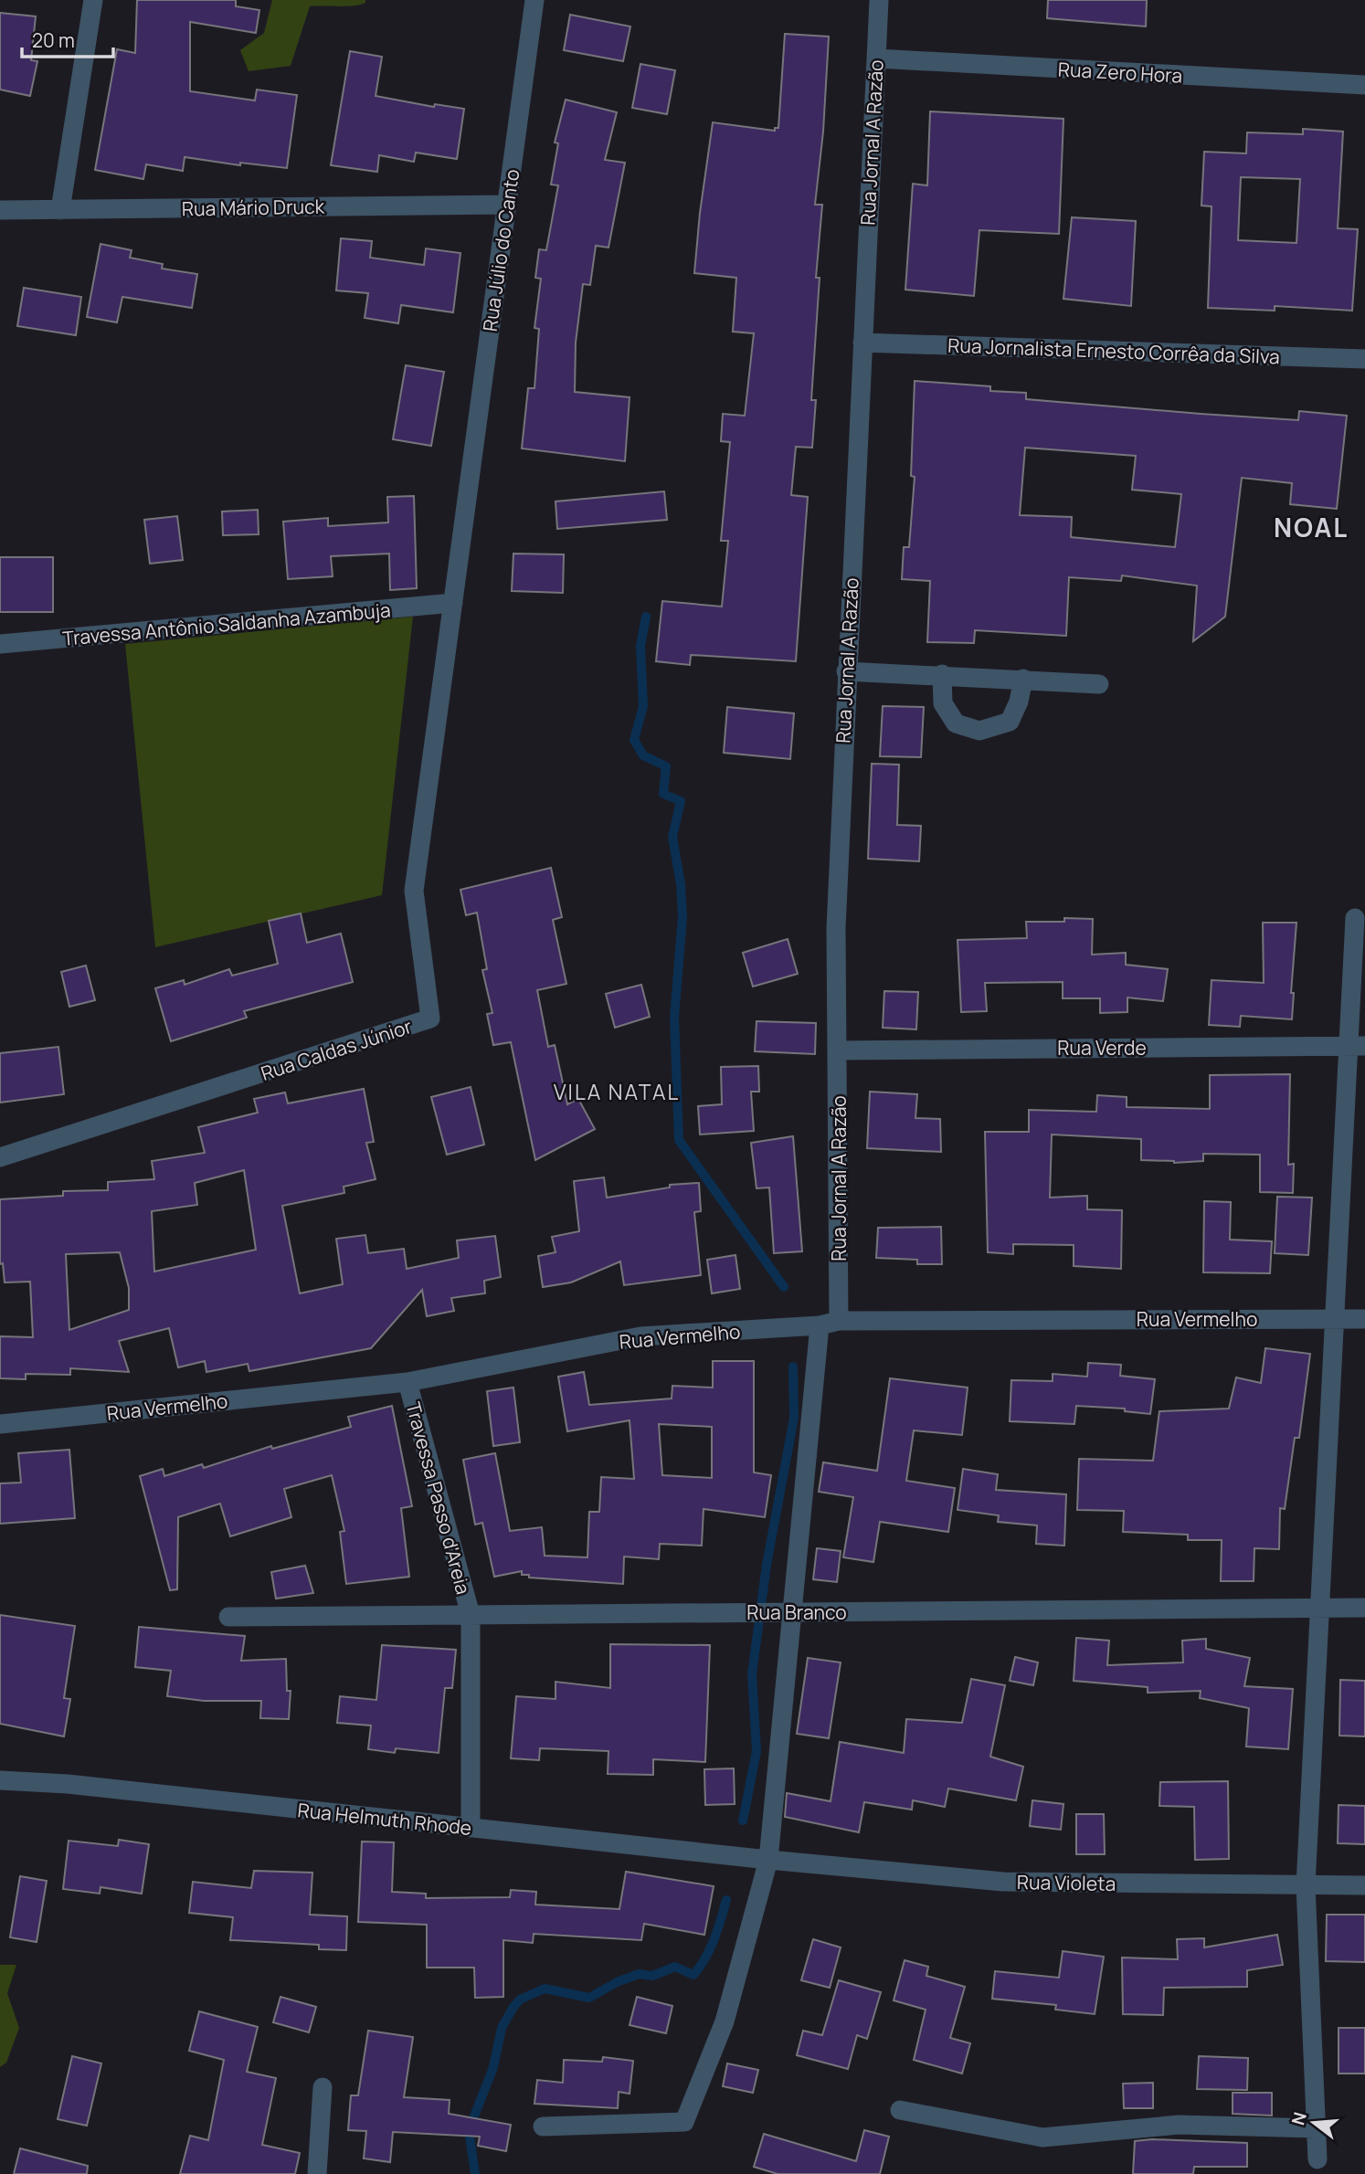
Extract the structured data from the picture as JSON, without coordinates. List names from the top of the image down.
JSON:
{
  "streets": {
    "street": [
      "Rua Zero Hora",
      "Rua Jornal A Razão",
      "Rua Mário Druck",
      "Rua Júlio do Canto",
      "Rua Jornalista Ernesto Corrêa da Silva",
      "Travessa Antônio Saldanha Azambuja",
      "Rua Verde",
      "Rua Caldas Júnior",
      "Rua Vermelho",
      "Travessa Passo d'Areia",
      "Rua Branco",
      "Rua Helmuth Rhode",
      "Rua Violeta"
    ]
  },
  "crossings": [
    ["Rua Zero Hora", "Rua Jornal A Razão"],
    ["Rua Jornal A Razão", "Rua Jornalista Ernesto Corrêa da Silva"],
    ["Rua Jornal A Razão", "Rua Verde"],
    ["Rua Jornal A Razão", "Rua Vermelho"],
    ["Rua Mário Druck", "Rua Júlio do Canto"],
    ["Rua Júlio do Canto", "Rua Caldas Júnior"],
    ["Travessa Antônio Saldanha Azambuja", "Rua Caldas Júnior"],
    ["Rua Vermelho", "Travessa Passo d'Areia"],
    ["Travessa Passo d'Areia", "Rua Branco"],
    ["Travessa Passo d'Areia", "Rua Helmuth Rhode"],
    ["Rua Helmuth Rhode", "Rua Violeta"]
  ],
  "districts": ["NOAL", "VILA NATAL"],
  "scale_bar": "20 m",
  "north": "left"
}
